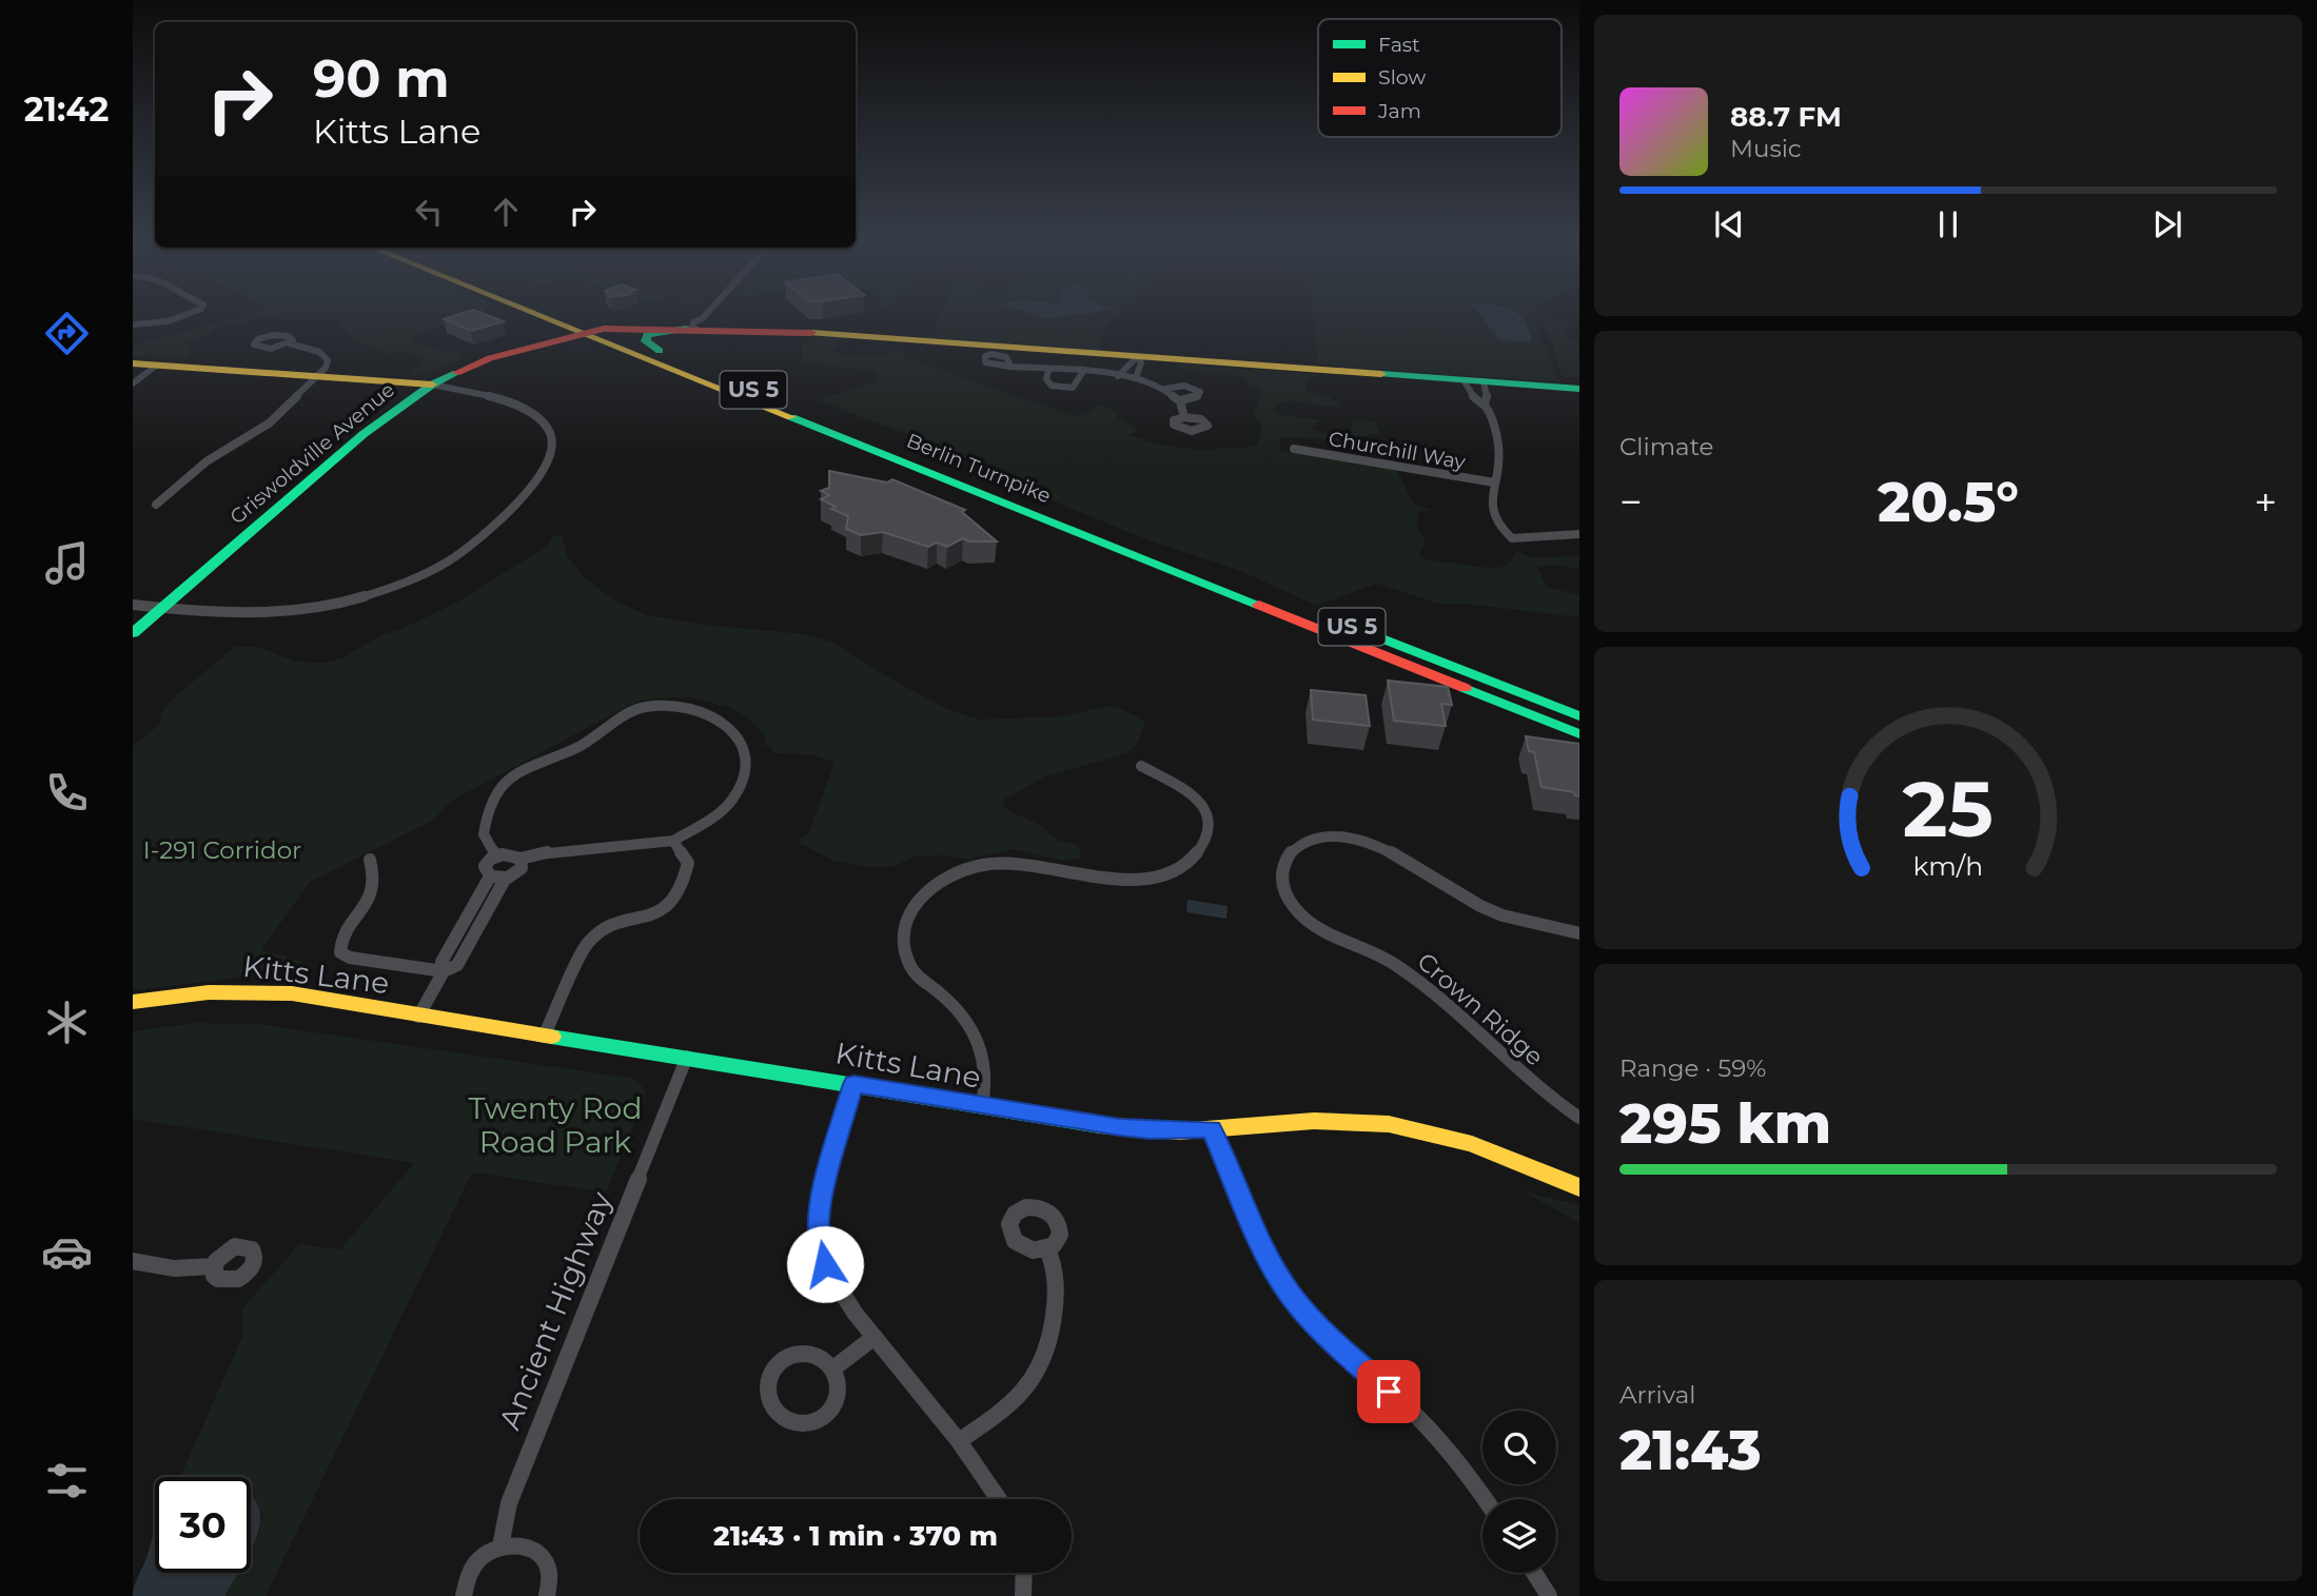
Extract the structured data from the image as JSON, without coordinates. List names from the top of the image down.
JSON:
{
  "streets": {
    "main road": [
      "US 5",
      "Griswoldville Avenue",
      "Berlin Turnpike",
      "Kitts Lane"
    ],
    "street": ["Churchill Way", "Crown Ridge", "Ancient Highway"]
  },
  "crossings": [
    ["Griswoldville Avenue", "Berlin Turnpike"],
    ["Kitts Lane", "Ancient Highway"]
  ],
  "parks": ["I-291 Corridor", "Twenty Rod Road Park"],
  "legend": ["Fast", "Slow", "Jam"],
  "page": {
    "tabs": "21:42",
    "turn": ["90 m", "Kitts Lane"],
    "song": ["88.7 FM", "Music"],
    "tile": [
      "Climate",
      ["Range · 59%", "295 km"],
      ["Arrival", "21:43"]
    ],
    "heat": ["−", "20.5°", "+"],
    "limit": "30",
    "trip": "21:43 · 1 min · 370 m",
    "gauge": ["25", "km/h"]
  }
}
